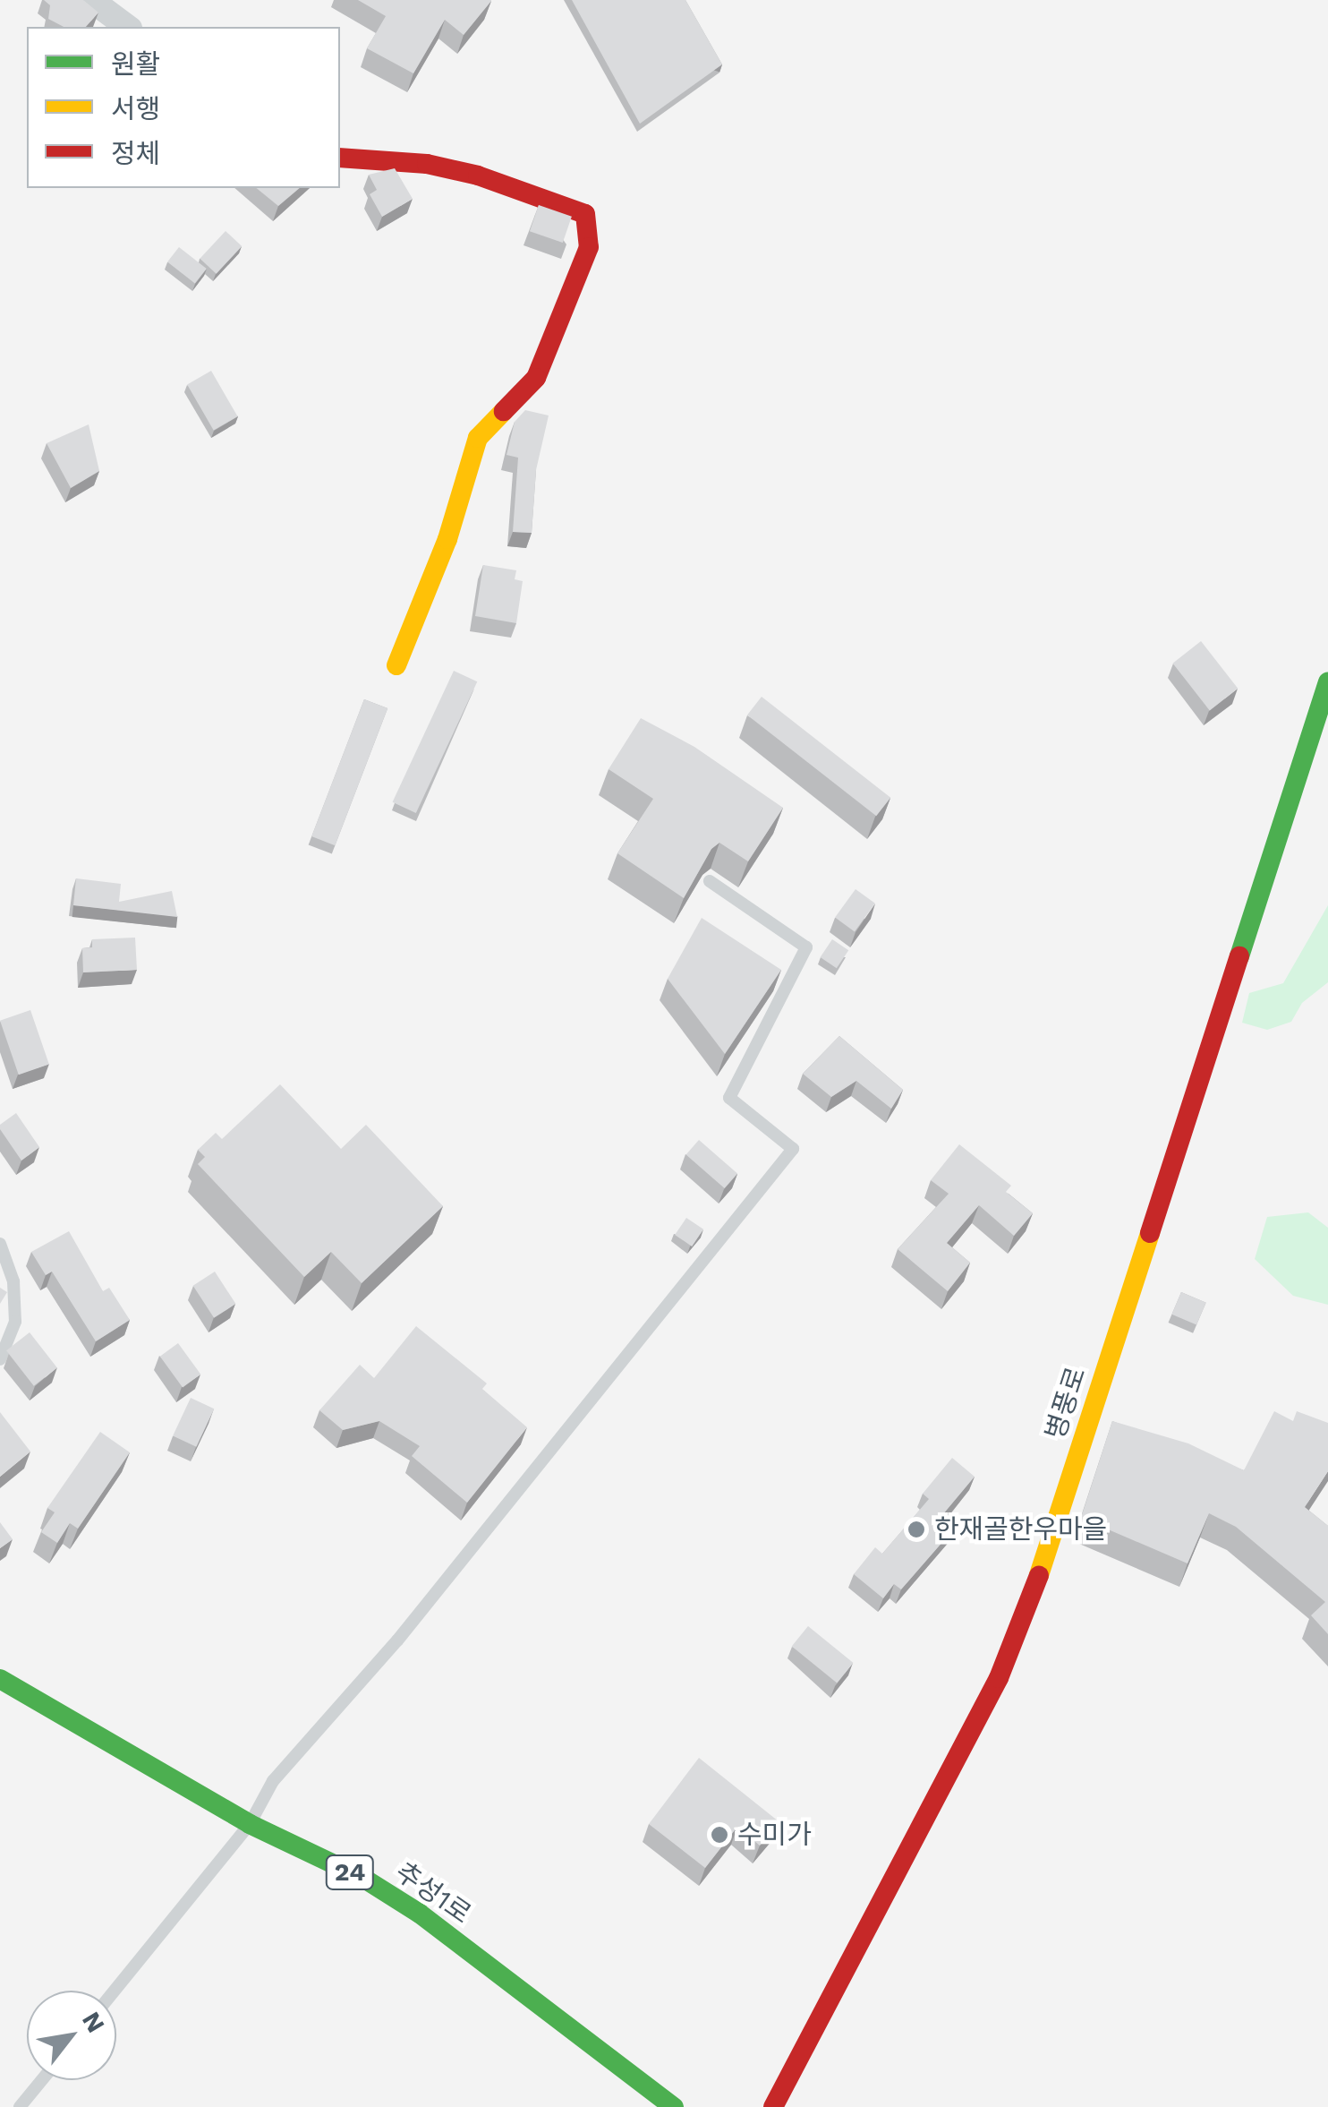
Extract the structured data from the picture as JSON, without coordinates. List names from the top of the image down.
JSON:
{
  "streets": {
    "main road": ["병풍로", "24", "추성1로"]
  },
  "places": ["한재골한우마을", "수미가"],
  "legend": ["원활", "서행", "정체"],
  "north": "top right"
}
